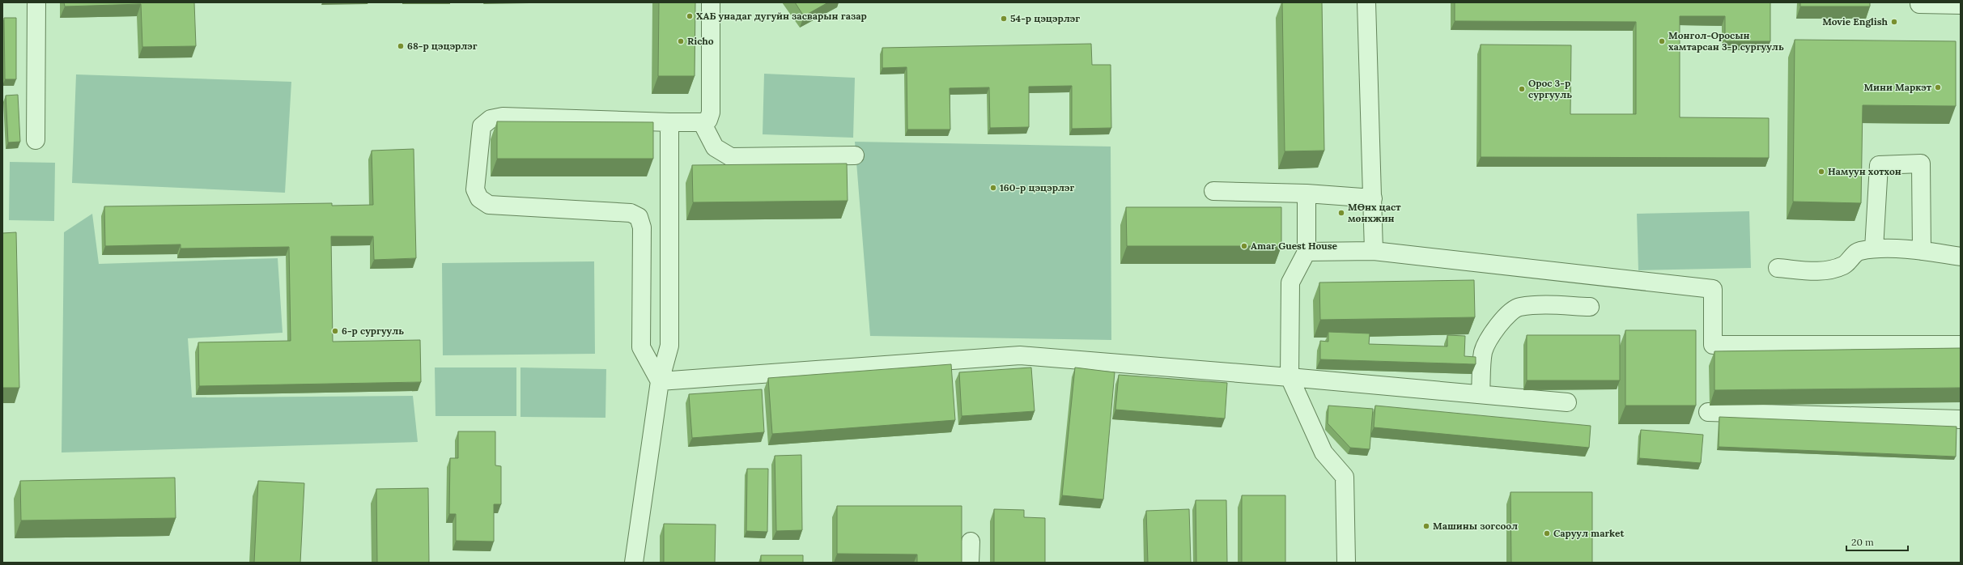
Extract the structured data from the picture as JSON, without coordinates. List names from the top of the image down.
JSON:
{
  "places": [
    "ХАБ унадаг дугуйн засварын газар",
    "54-р цэцэрлэг",
    "Movie English",
    "Richo",
    "Монгол-Оросын хамтарсан 3-р сургууль",
    "68-р цэцэрлэг",
    "Мини Маркэт",
    "Орос 3-р сургууль",
    "Намуун хотхон",
    "160-р цэцэрлэг",
    "МӨнх цаст мөнхжин",
    "Amar Guest House",
    "6-р сургууль",
    "Машины зогсоол",
    "Саруул market"
  ],
  "scale_bar": "20 m"
}
